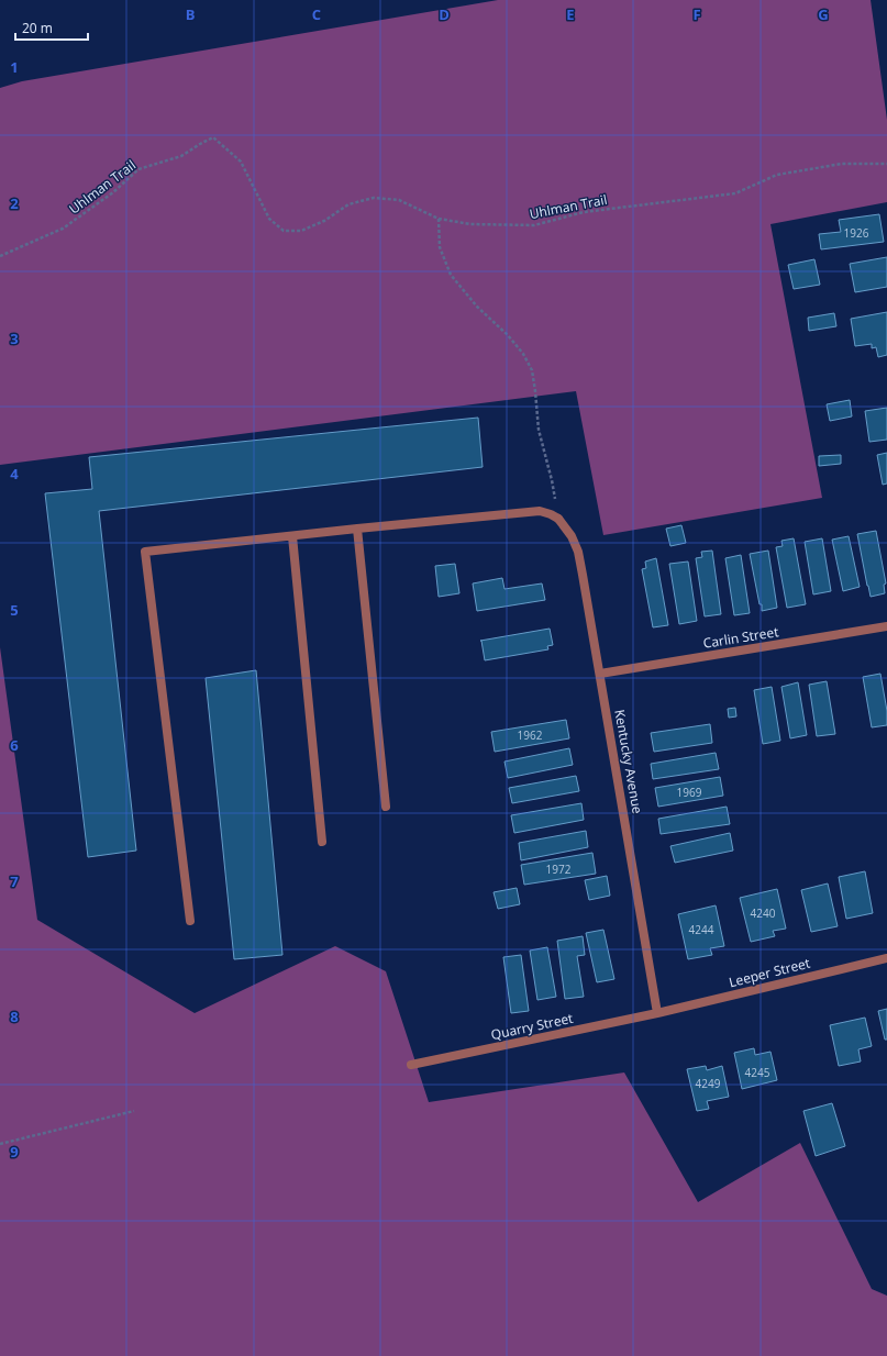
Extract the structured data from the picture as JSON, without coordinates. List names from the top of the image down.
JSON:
{
  "streets": {
    "street": [
      "Carlin Street",
      "Kentucky Avenue",
      "Leeper Street",
      "Quarry Street"
    ],
    "path": ["Uhlman Trail"]
  },
  "crossings": [
    ["Carlin Street", "Kentucky Avenue"],
    ["Kentucky Avenue", "Leeper Street"],
    ["Kentucky Avenue", "Quarry Street"],
    ["Leeper Street", "Quarry Street"]
  ],
  "house_numbers": [
    "1926",
    "1962",
    "1969",
    "1972",
    "4240",
    "4244",
    "4245",
    "4249"
  ],
  "scale_bar": "20 m",
  "grid": {
    "columns": [
      "B",
      "C",
      "D",
      "E",
      "F",
      "G"
    ],
    "rows": [
      "1",
      "2",
      "3",
      "4",
      "5",
      "6",
      "7",
      "8",
      "9"
    ]
  }
}
